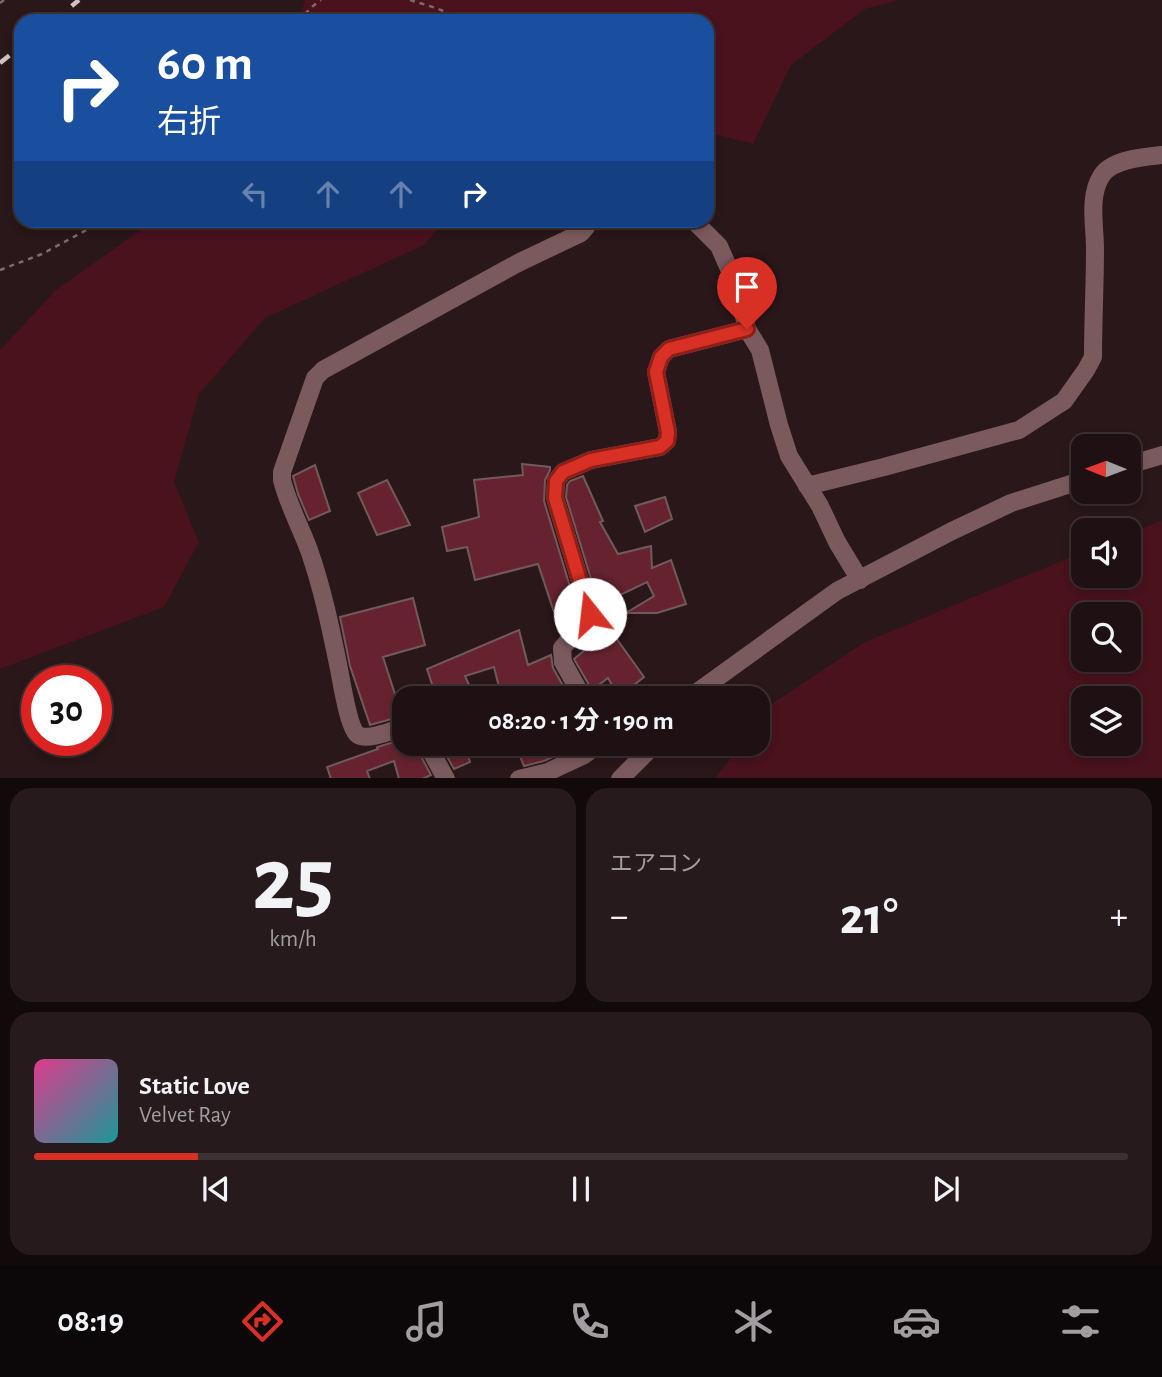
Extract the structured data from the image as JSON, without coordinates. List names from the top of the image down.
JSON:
{
  "north": "left",
  "page": {
    "turn": ["60 m", "右折"],
    "limit": "30",
    "trip": "08:20 · 1 分 · 190 m",
    "tile": [
      ["25", "km/h"],
      "エアコン"
    ],
    "heat": ["−", "21°", "+"],
    "song": ["Static Love", "Velvet Ray"],
    "tabs": "08:19"
  }
}
